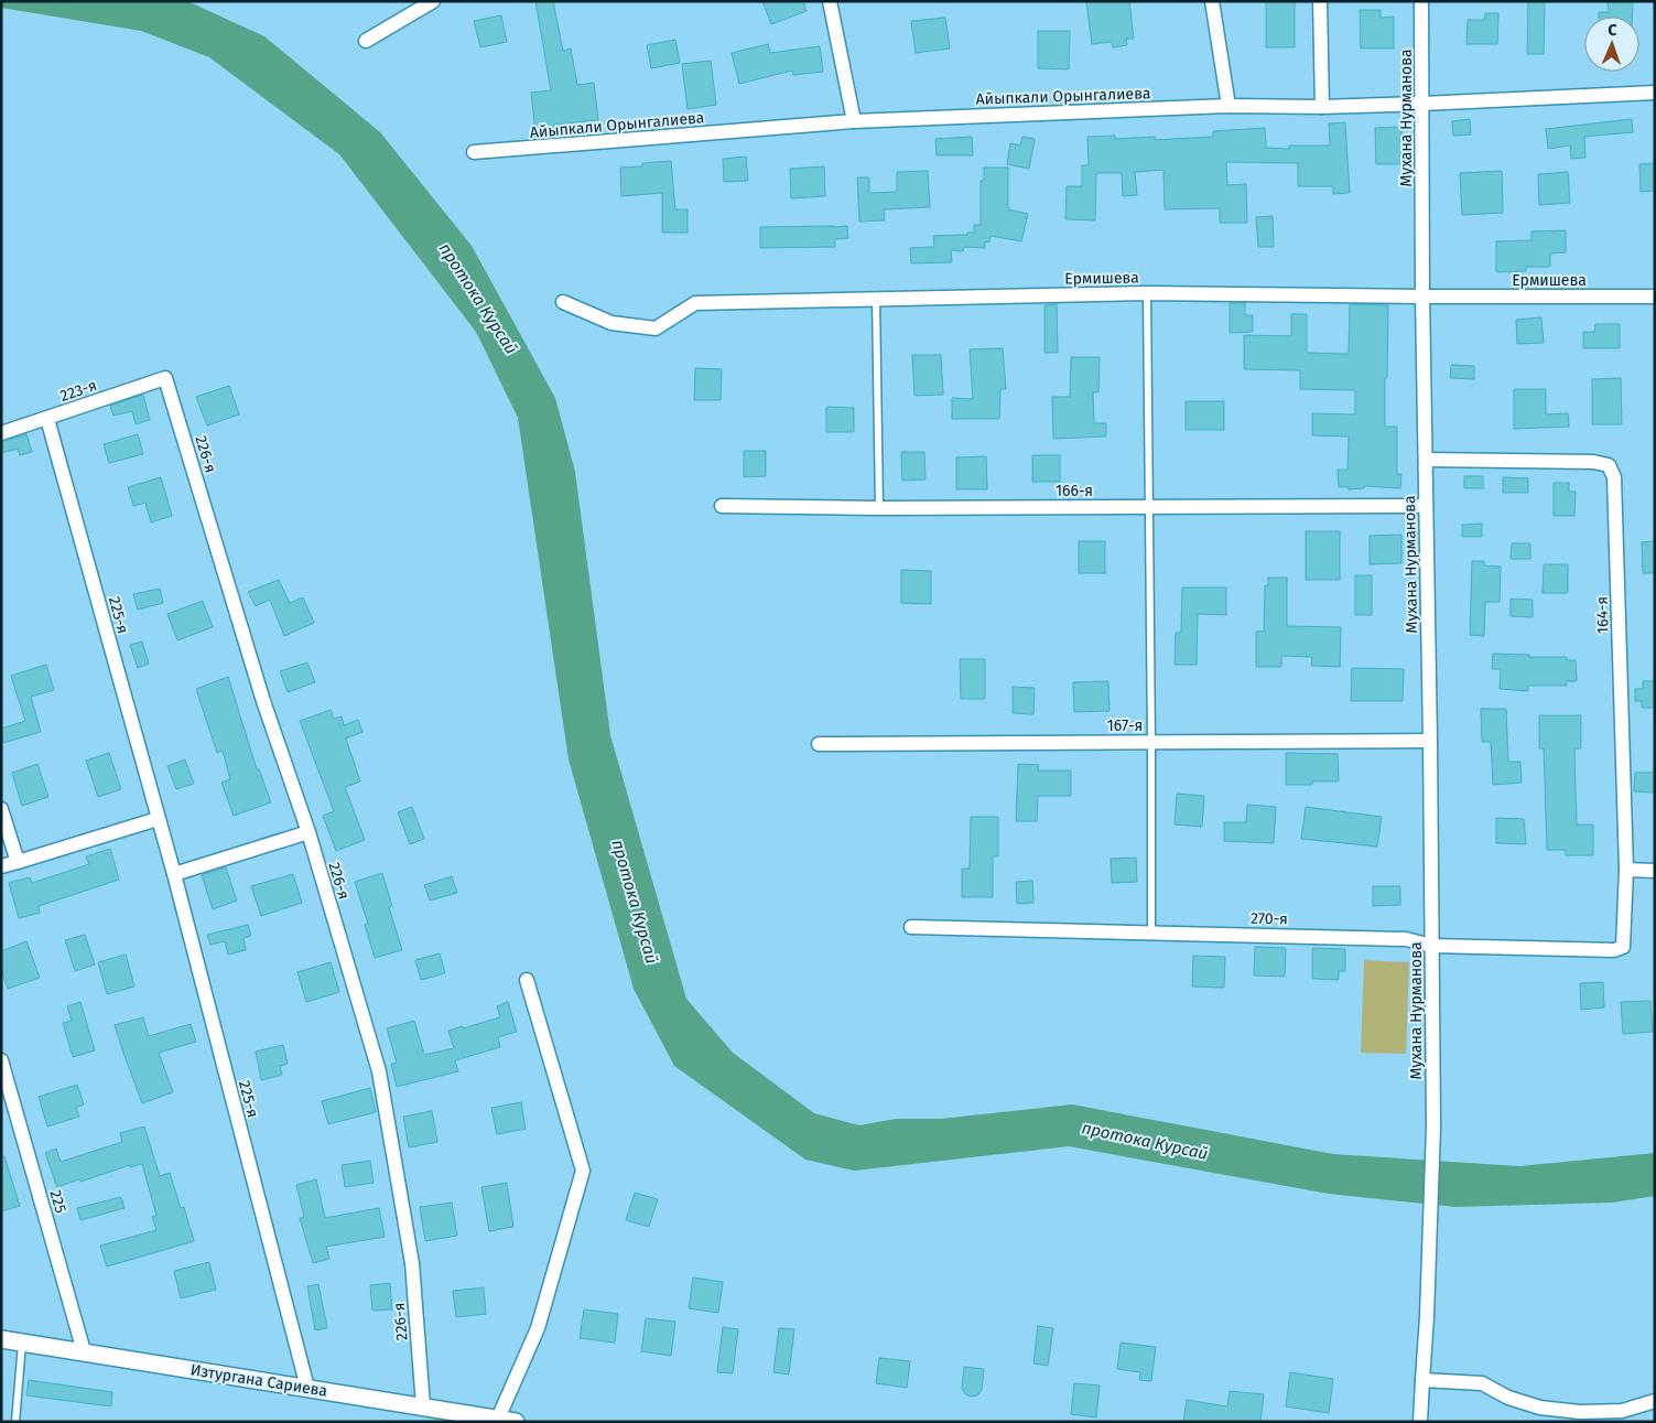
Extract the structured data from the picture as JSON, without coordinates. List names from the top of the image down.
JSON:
{
  "streets": {
    "street": [
      "Айыпкали Орынгалиева",
      "Мухана Нурманова",
      "Ермишева",
      "223-я",
      "226-я",
      "166-я",
      "225-я",
      "164-я",
      "167-я",
      "270-я",
      "225",
      "Изтургана Сариева"
    ]
  },
  "crossings": [
    ["Айыпкали Орынгалиева", "Мухана Нурманова"],
    ["Мухана Нурманова", "Ермишева"],
    ["Мухана Нурманова", "166-я"],
    ["Мухана Нурманова", "164-я"],
    ["Мухана Нурманова", "167-я"],
    ["Мухана Нурманова", "270-я"],
    ["223-я", "226-я"],
    ["223-я", "225-я"],
    ["226-я", "Изтургана Сариева"],
    ["225-я", "Изтургана Сариева"],
    ["164-я", "270-я"],
    ["225", "Изтургана Сариева"]
  ],
  "water": ["протока Курсай"],
  "north": "top"
}
